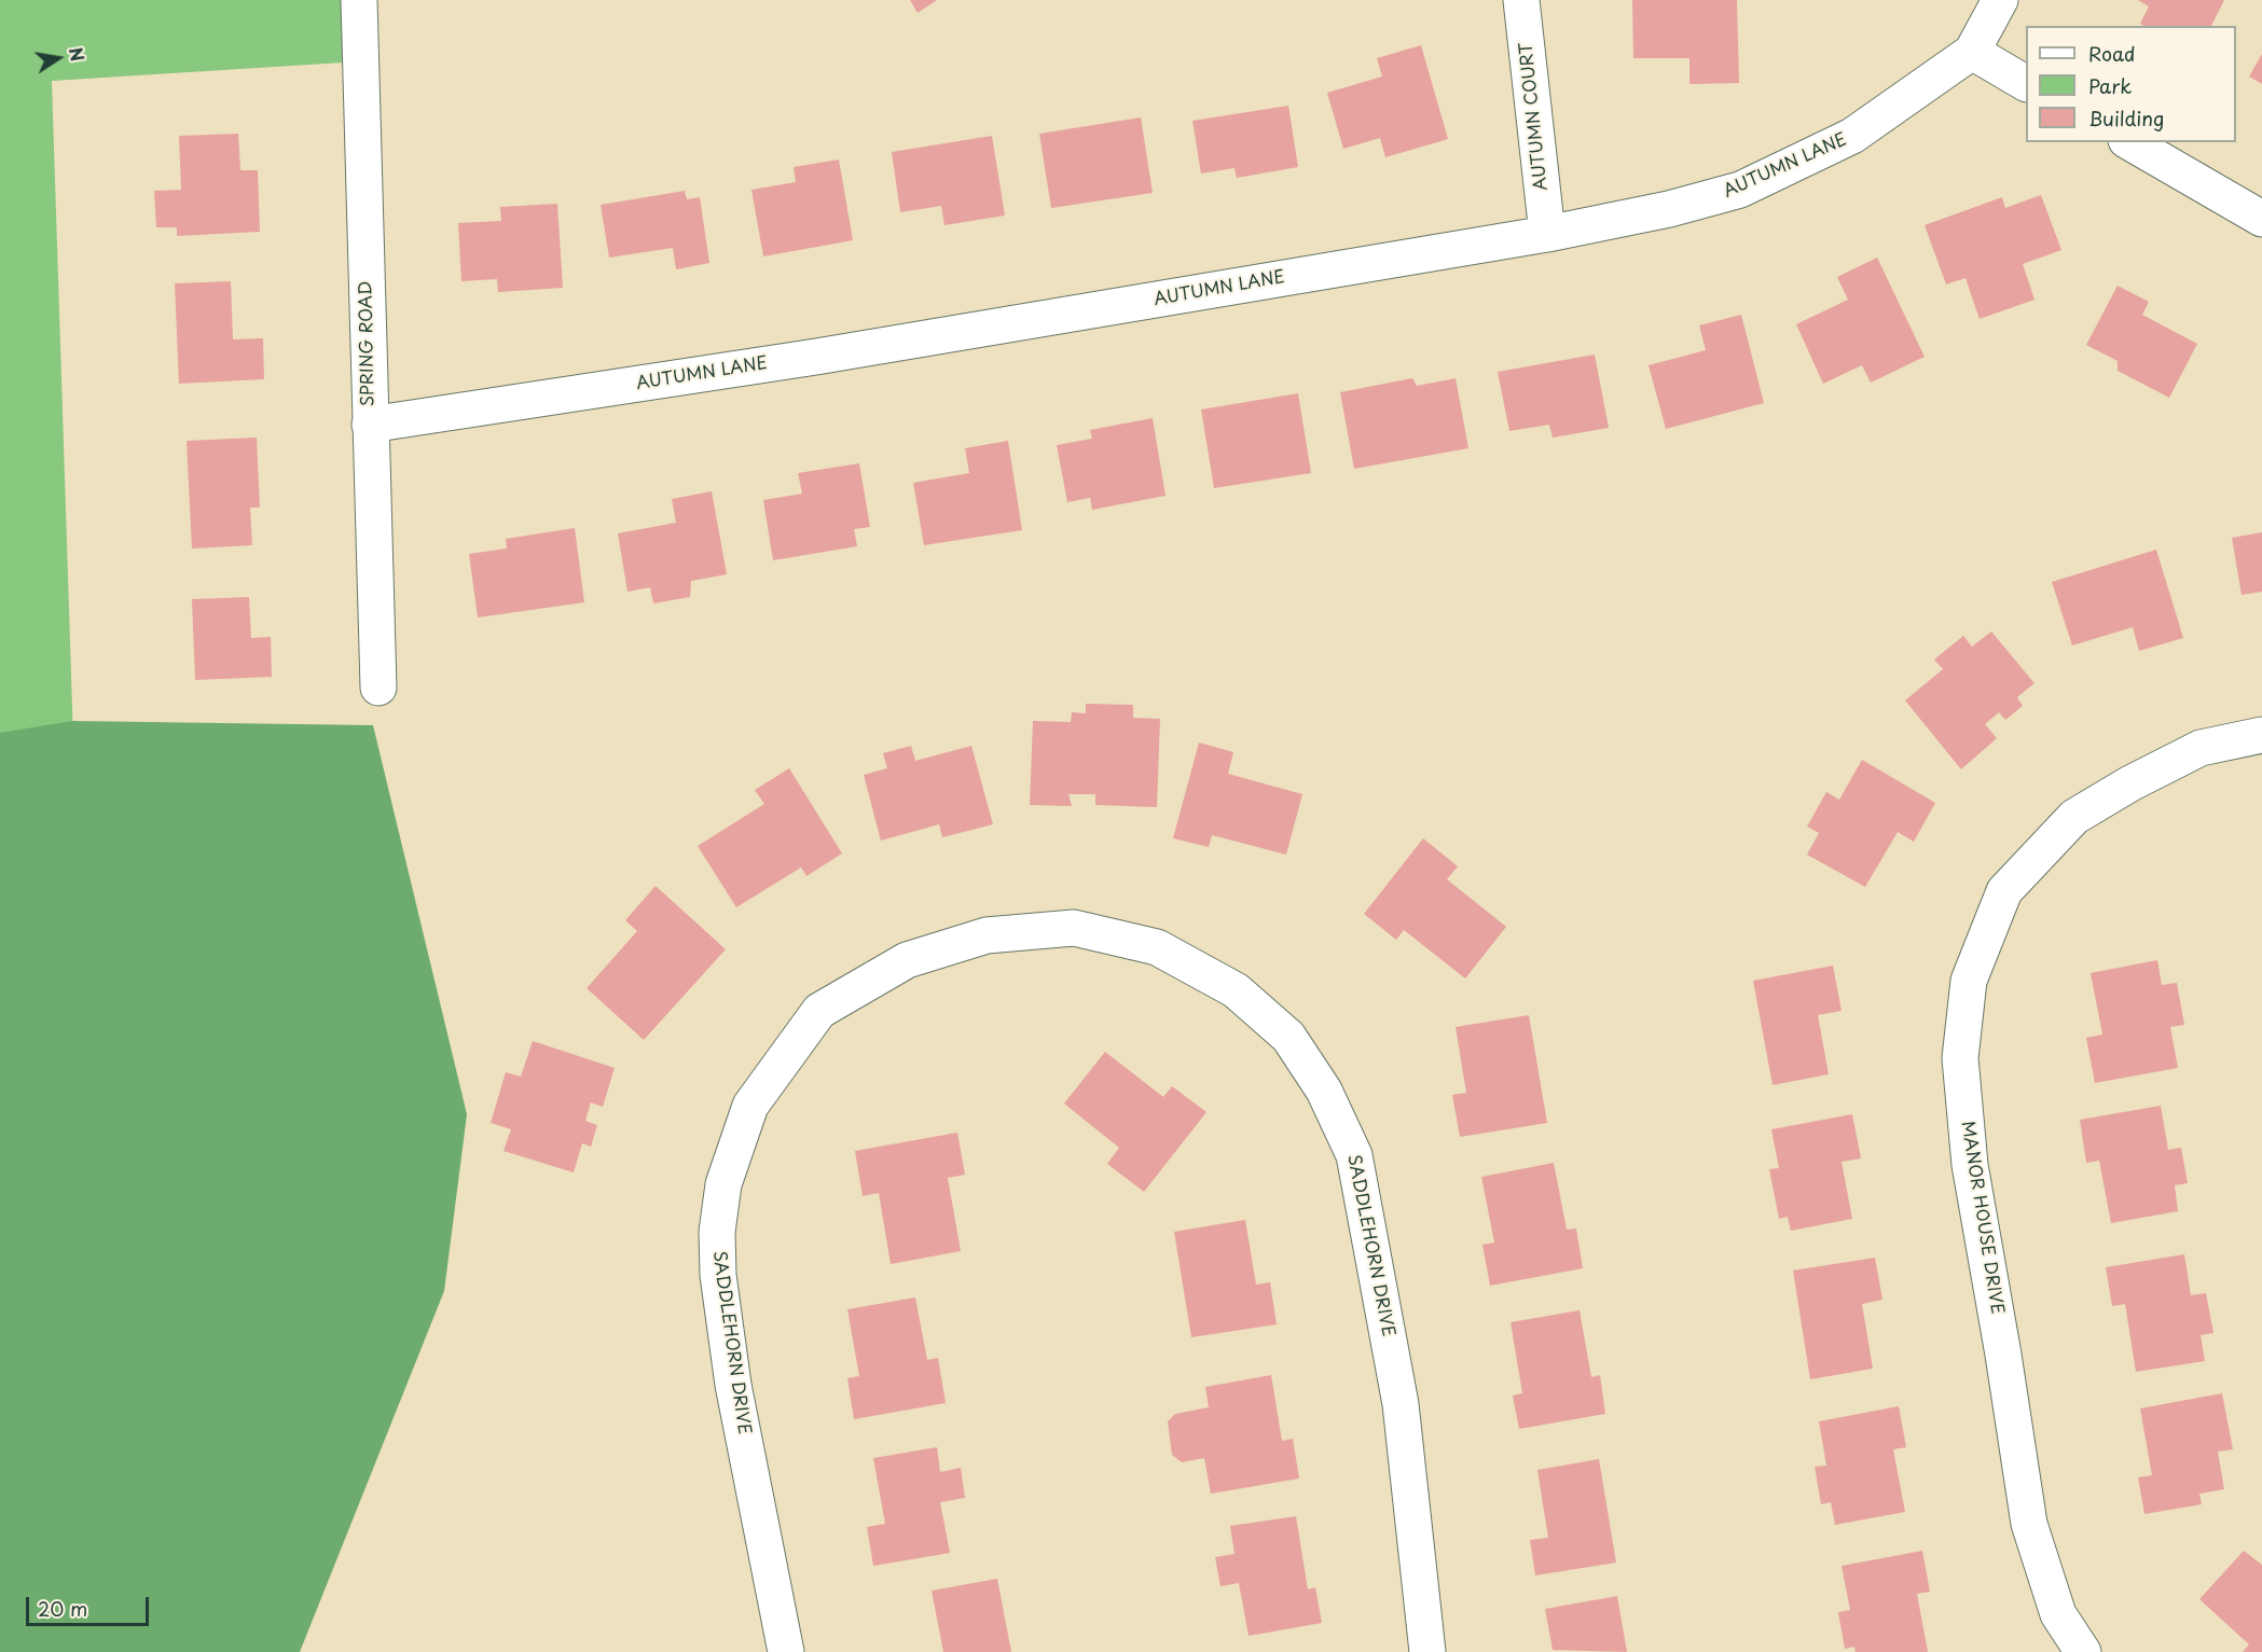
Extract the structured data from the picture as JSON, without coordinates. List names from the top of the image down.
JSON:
{
  "streets": {
    "street": [
      "AUTUMN COURT",
      "AUTUMN LANE",
      "SPRING ROAD",
      "MANOR HOUSE DRIVE",
      "SADDLEHORN DRIVE"
    ]
  },
  "crossings": [
    ["AUTUMN COURT", "AUTUMN LANE"],
    ["AUTUMN LANE", "SPRING ROAD"]
  ],
  "legend": ["Road", "Park", "Building"],
  "scale_bar": "20 m",
  "north": "right"
}
